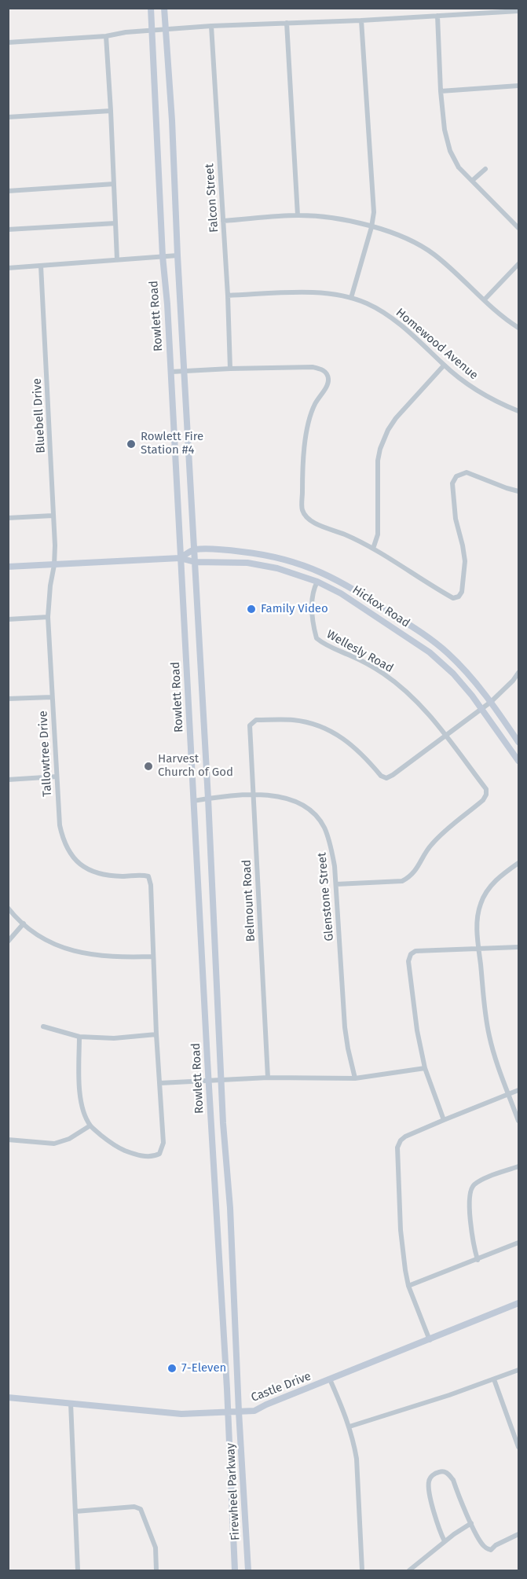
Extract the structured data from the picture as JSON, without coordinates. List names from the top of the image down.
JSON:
{
  "streets": {
    "main road": [
      "Rowlett Road",
      "Hickox Road",
      "Castle Drive",
      "Firewheel Parkway"
    ],
    "street": [
      "Falcon Street",
      "Homewood Avenue",
      "Bluebell Drive",
      "Wellesly Road",
      "Tallowtree Drive",
      "Glenstone Street",
      "Belmount Road"
    ]
  },
  "crossings": [
    ["Falcon Street", "Homewood Avenue"],
    ["Rowlett Road", "Hickox Road"],
    ["Rowlett Road", "Glenstone Street"],
    ["Rowlett Road", "Castle Drive"],
    ["Rowlett Road", "Firewheel Parkway"],
    ["Bluebell Drive", "Hickox Road"],
    ["Bluebell Drive", "Tallowtree Drive"],
    ["Hickox Road", "Wellesly Road"],
    ["Hickox Road", "Tallowtree Drive"],
    ["Wellesly Road", "Glenstone Street"],
    ["Wellesly Road", "Belmount Road"],
    ["Glenstone Street", "Belmount Road"],
    ["Castle Drive", "Firewheel Parkway"]
  ],
  "places": [
    "Rowlett Fire Station #4",
    "Family Video",
    "Harvest Church of God",
    "7-Eleven"
  ]
}
